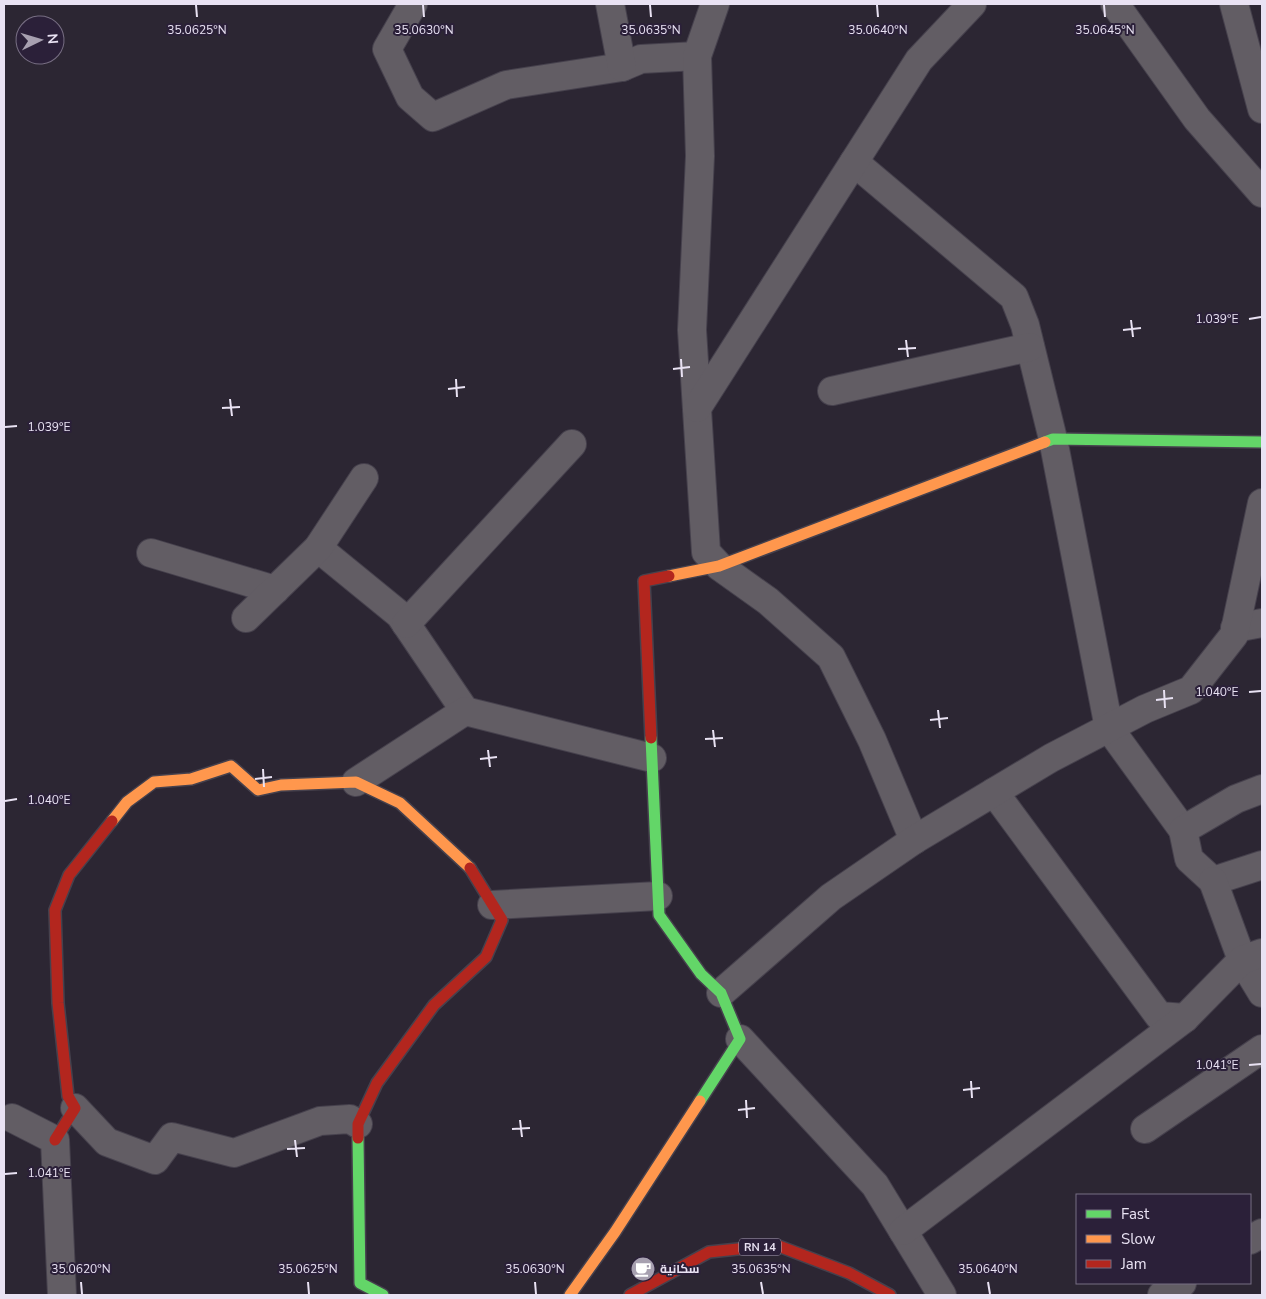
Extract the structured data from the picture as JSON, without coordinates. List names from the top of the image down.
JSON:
{
  "streets": {
    "street": ["RN 14"]
  },
  "places": {
    "cafe": ["سكانية"]
  },
  "legend": ["Fast", "Slow", "Jam"],
  "north": "right",
  "coordinates": [
    "35.0625°N",
    "35.0630°N",
    "35.0635°N",
    "35.0640°N",
    "35.0645°N",
    "1.039°E",
    "1.040°E",
    "1.041°E",
    "35.0620°N"
  ]
}
